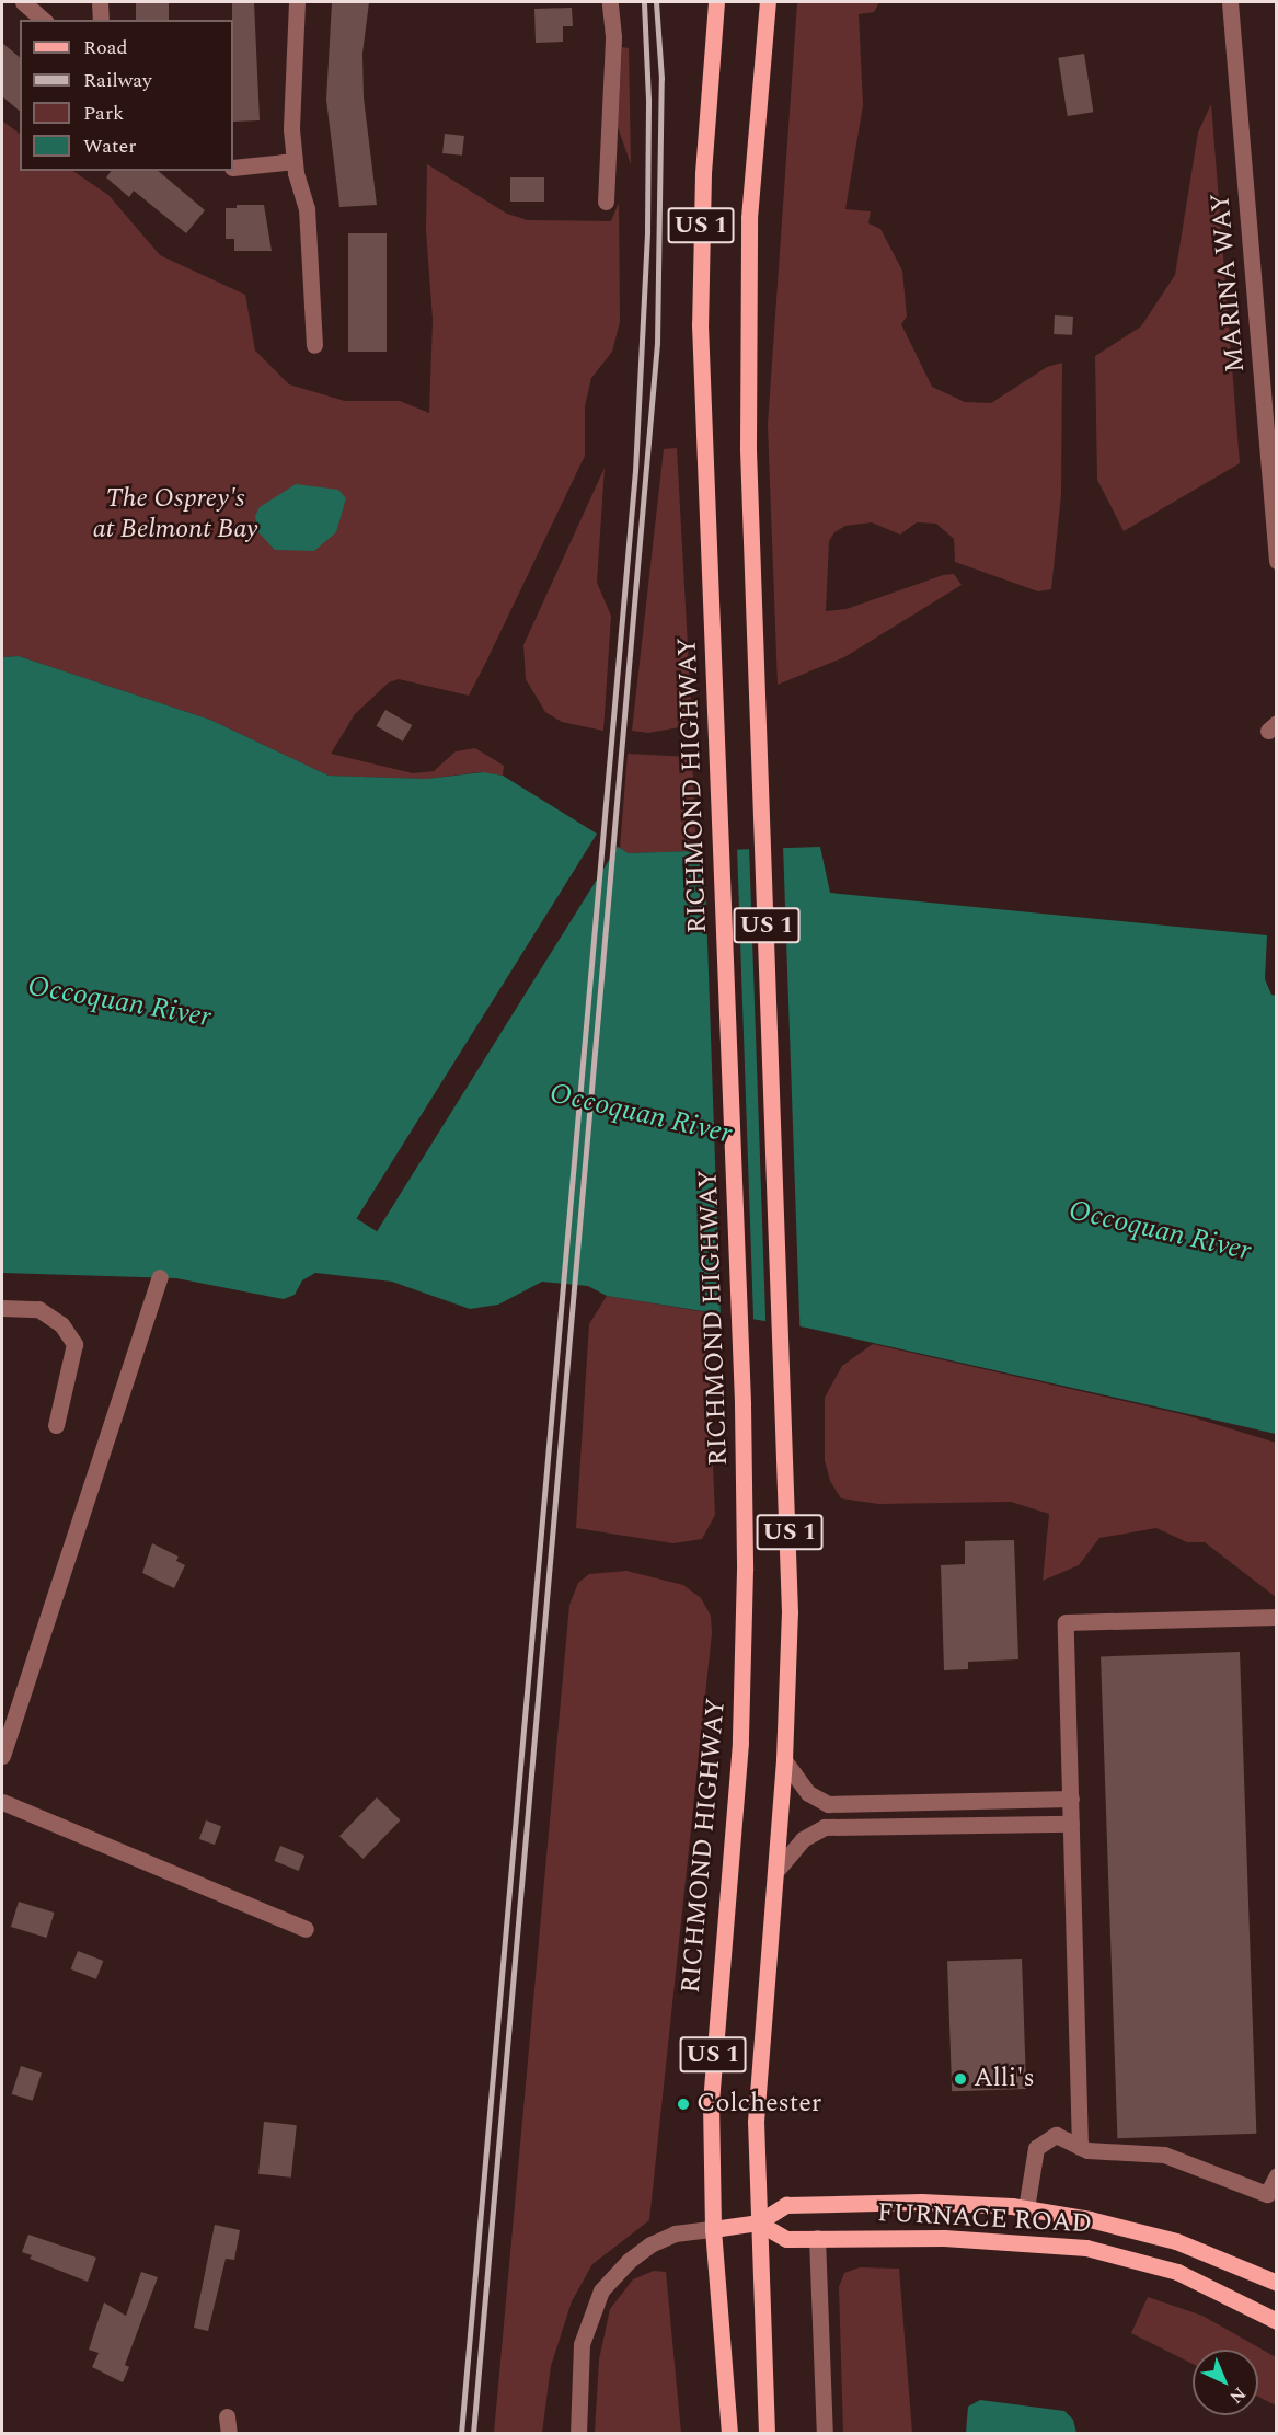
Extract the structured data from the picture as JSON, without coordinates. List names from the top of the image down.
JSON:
{
  "streets": {
    "main road": ["US 1", "RICHMOND HIGHWAY", "FURNACE ROAD"],
    "street": ["MARINA WAY"]
  },
  "crossings": [
    ["US 1", "FURNACE ROAD"],
    ["RICHMOND HIGHWAY", "FURNACE ROAD"]
  ],
  "water": ["Occoquan River"],
  "parks": ["The Osprey's at Belmont Bay"],
  "places": ["Alli's", "Colchester"],
  "legend": [
    "Road",
    "Railway",
    "Park",
    "Water"
  ],
  "north": "bottom right"
}
